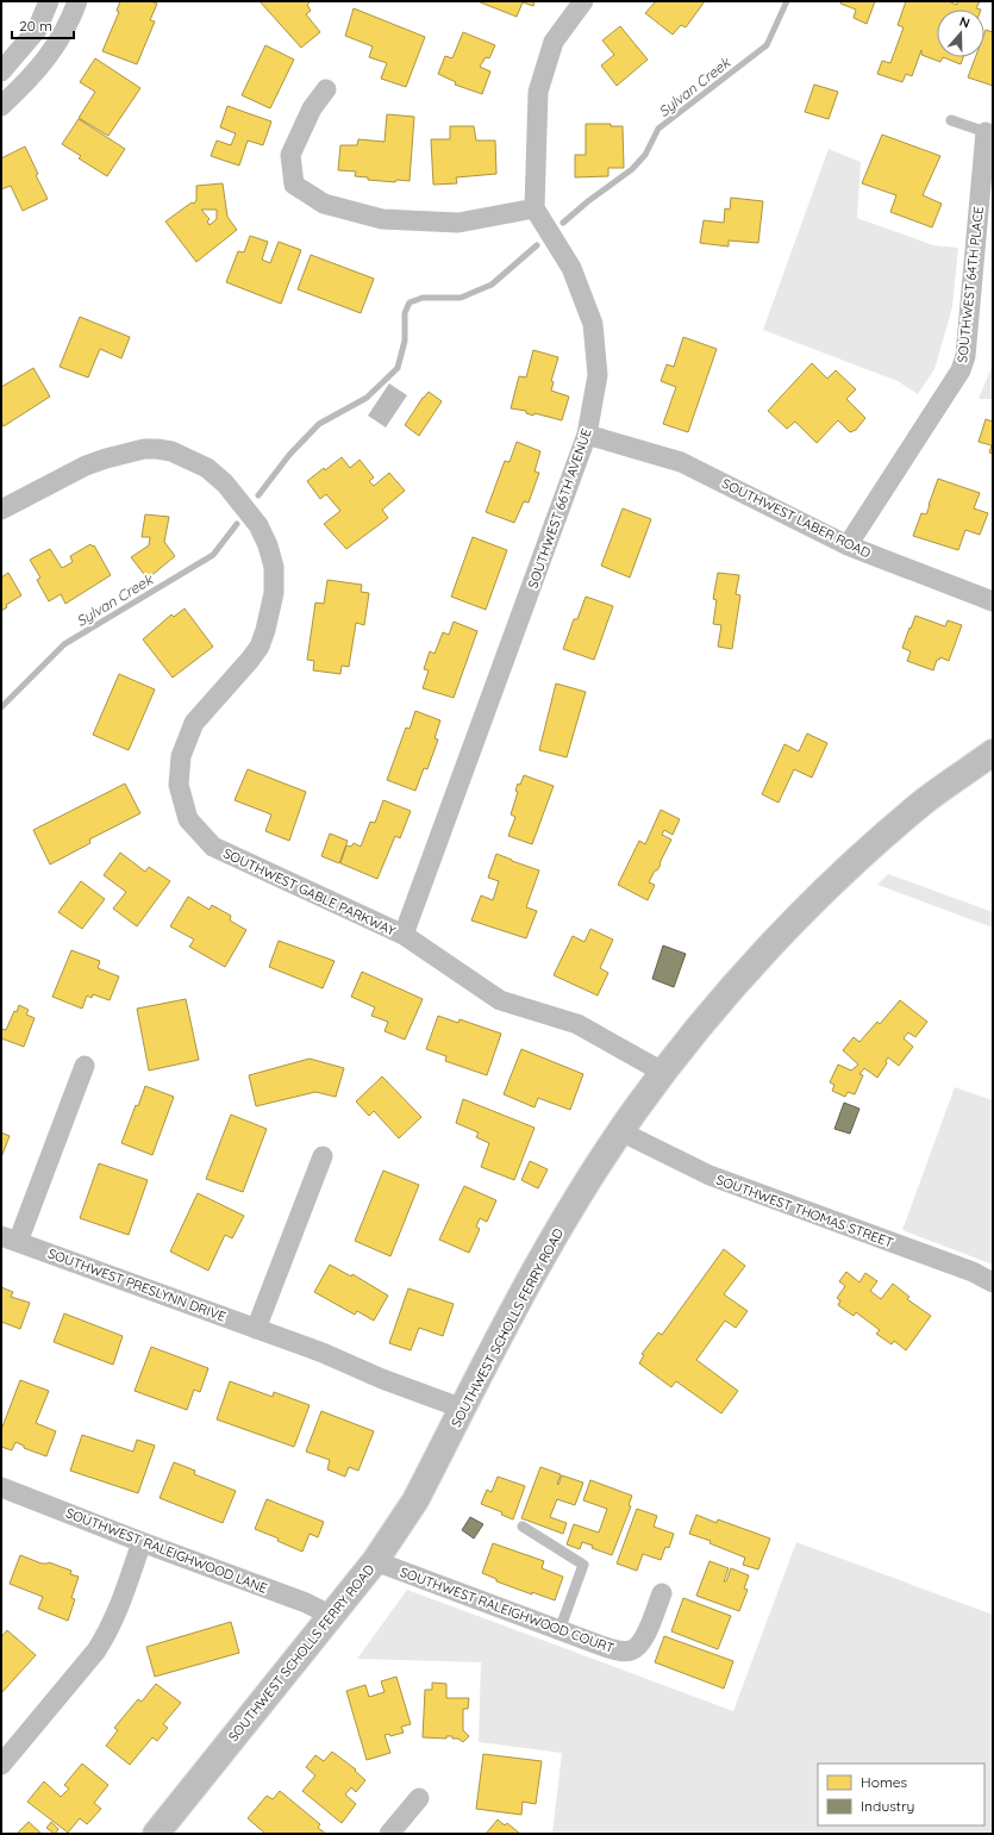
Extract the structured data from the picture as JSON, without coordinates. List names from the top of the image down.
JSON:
{
  "streets": {
    "main road": ["SOUTHWEST SCHOLLS FERRY ROAD"],
    "street": [
      "SOUTHWEST 64TH PLACE",
      "SOUTHWEST 66TH AVENUE",
      "SOUTHWEST LABER ROAD",
      "SOUTHWEST GABLE PARKWAY",
      "SOUTHWEST THOMAS STREET",
      "SOUTHWEST PRESLYNN DRIVE",
      "SOUTHWEST RALEIGHWOOD LANE",
      "SOUTHWEST RALEIGHWOOD COURT"
    ]
  },
  "crossings": [
    ["SOUTHWEST 64TH PLACE", "SOUTHWEST LABER ROAD"],
    ["SOUTHWEST 66TH AVENUE", "SOUTHWEST LABER ROAD"],
    ["SOUTHWEST 66TH AVENUE", "SOUTHWEST GABLE PARKWAY"],
    ["SOUTHWEST GABLE PARKWAY", "SOUTHWEST SCHOLLS FERRY ROAD"],
    ["SOUTHWEST THOMAS STREET", "SOUTHWEST SCHOLLS FERRY ROAD"],
    ["SOUTHWEST PRESLYNN DRIVE", "SOUTHWEST SCHOLLS FERRY ROAD"],
    ["SOUTHWEST SCHOLLS FERRY ROAD", "SOUTHWEST RALEIGHWOOD LANE"],
    ["SOUTHWEST SCHOLLS FERRY ROAD", "SOUTHWEST RALEIGHWOOD COURT"]
  ],
  "water": ["Sylvan Creek"],
  "legend": ["Homes", "Industry"],
  "scale_bar": "20 m",
  "north": "top"
}
